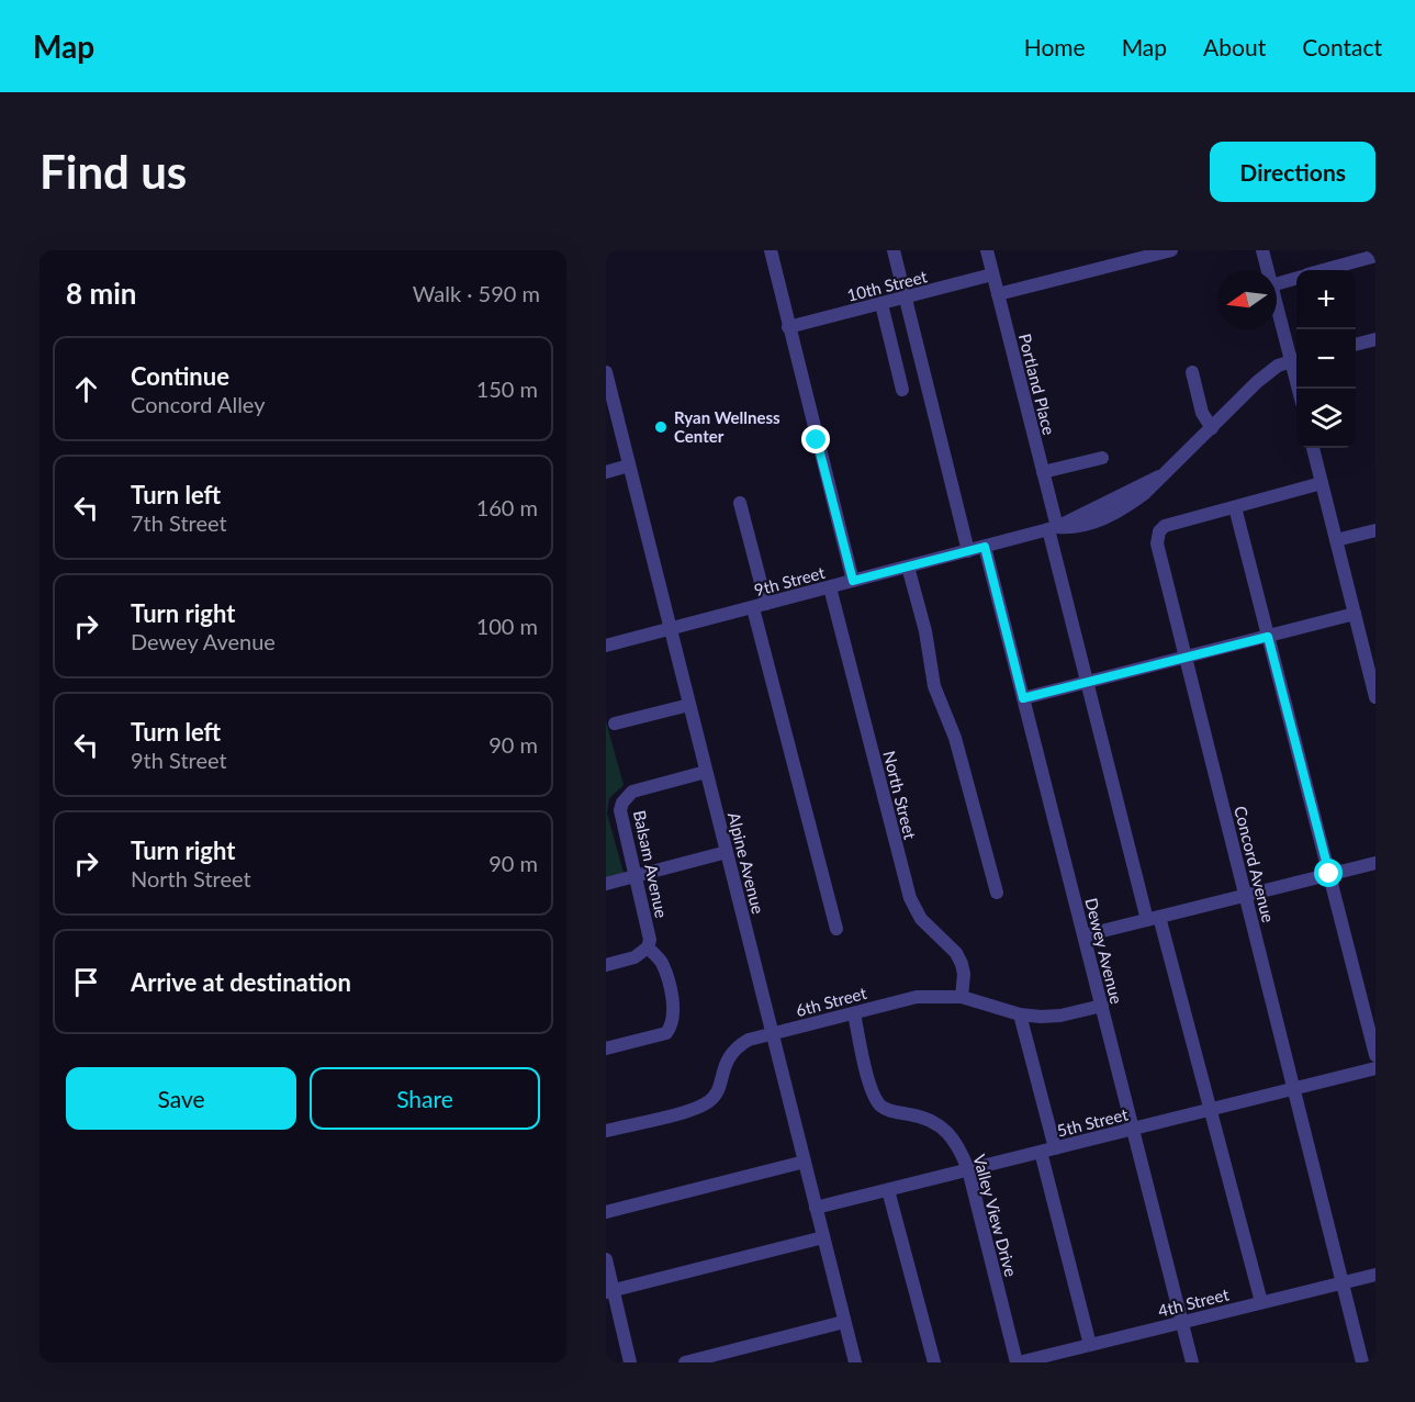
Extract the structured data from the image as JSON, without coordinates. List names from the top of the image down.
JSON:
{
  "streets": {
    "street": [
      "10th Street",
      "Portland Place",
      "9th Street",
      "North Street",
      "Alpine Avenue",
      "Balsam Avenue",
      "Concord Avenue",
      "Dewey Avenue",
      "6th Street",
      "5th Street",
      "Valley View Drive",
      "4th Street"
    ]
  },
  "crossings": [
    ["10th Street", "Portland Place"],
    ["Portland Place", "9th Street"],
    ["Portland Place", "5th Street"],
    ["Portland Place", "4th Street"],
    ["9th Street", "North Street"],
    ["9th Street", "Alpine Avenue"],
    ["9th Street", "Dewey Avenue"],
    ["North Street", "6th Street"],
    ["Alpine Avenue", "Balsam Avenue"],
    ["Alpine Avenue", "6th Street"],
    ["Alpine Avenue", "5th Street"],
    ["Concord Avenue", "5th Street"],
    ["Concord Avenue", "4th Street"],
    ["Dewey Avenue", "6th Street"],
    ["Dewey Avenue", "5th Street"],
    ["Dewey Avenue", "4th Street"],
    ["6th Street", "Valley View Drive"],
    ["5th Street", "Valley View Drive"],
    ["Valley View Drive", "4th Street"]
  ],
  "places": ["Ryan Wellness Center"],
  "north": "left",
  "page": {
    "header": "Map",
    "nav": [
      "Home",
      "Map",
      "About",
      "Contact"
    ],
    "buttons": [
      "Directions",
      ["Save", "Share"]
    ],
    "title": "Find us",
    "heading": ["8 min", "Walk · 590 m"],
    "map_buttons": ["+", "−"],
    "list": [
      ["Continue", "Concord Alley", "150 m"],
      ["Turn left", "7th Street", "160 m"],
      ["Turn right", "Dewey Avenue", "100 m"],
      ["Turn left", "9th Street", "90 m"],
      ["Turn right", "North Street", "90 m"],
      "Arrive at destination"
    ]
  }
}
